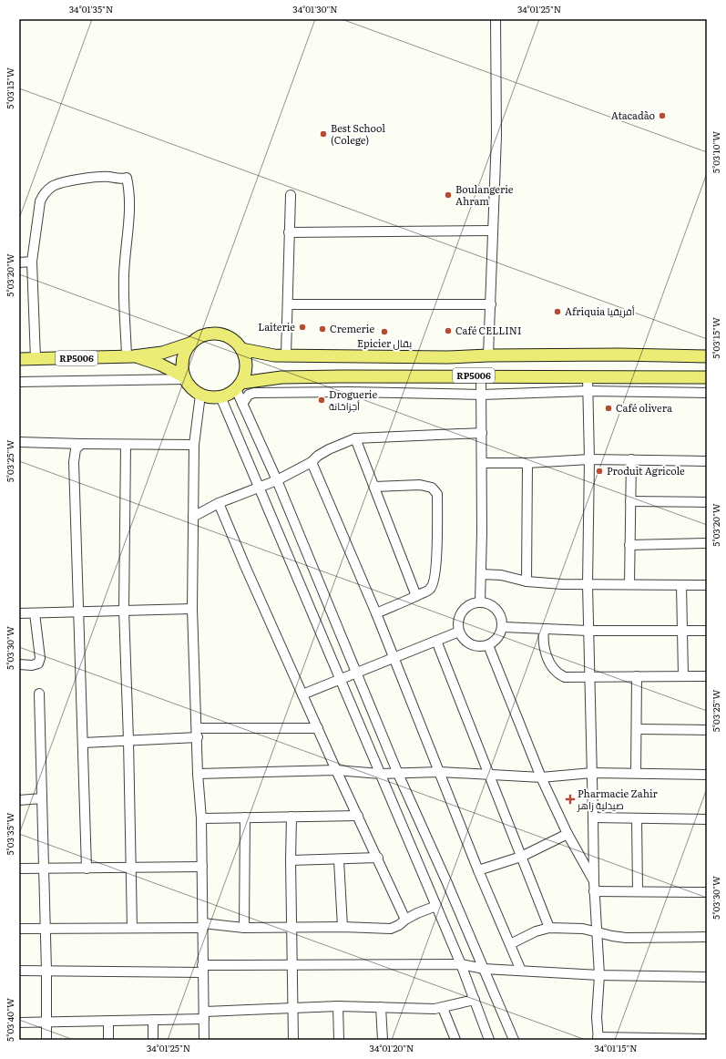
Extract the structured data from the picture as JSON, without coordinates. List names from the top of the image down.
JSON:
{
  "streets": {
    "main road": ["RP5006"]
  },
  "places": {
    "other": [
      "Atacadão",
      "Best School (Colege)",
      "Boulangerie Ahram",
      "Afriquia أفريقيا",
      "Laiterie",
      "Cremerie",
      "Café CELLINI",
      "Epicier بقال",
      "Droguerie أجزاخانة",
      "Café olivera",
      "Produit Agricole"
    ],
    "health": ["Pharmacie Zahir صيدلية زاهر"]
  },
  "coordinates": [
    "34°01'35\"N",
    "34°01'30\"N",
    "34°01'25\"N",
    "5°03'15\"W",
    "5°03'10\"W",
    "5°03'20\"W",
    "5°03'25\"W",
    "5°03'30\"W",
    "5°03'35\"W",
    "5°03'40\"W",
    "34°01'20\"N",
    "34°01'15\"N"
  ]
}
